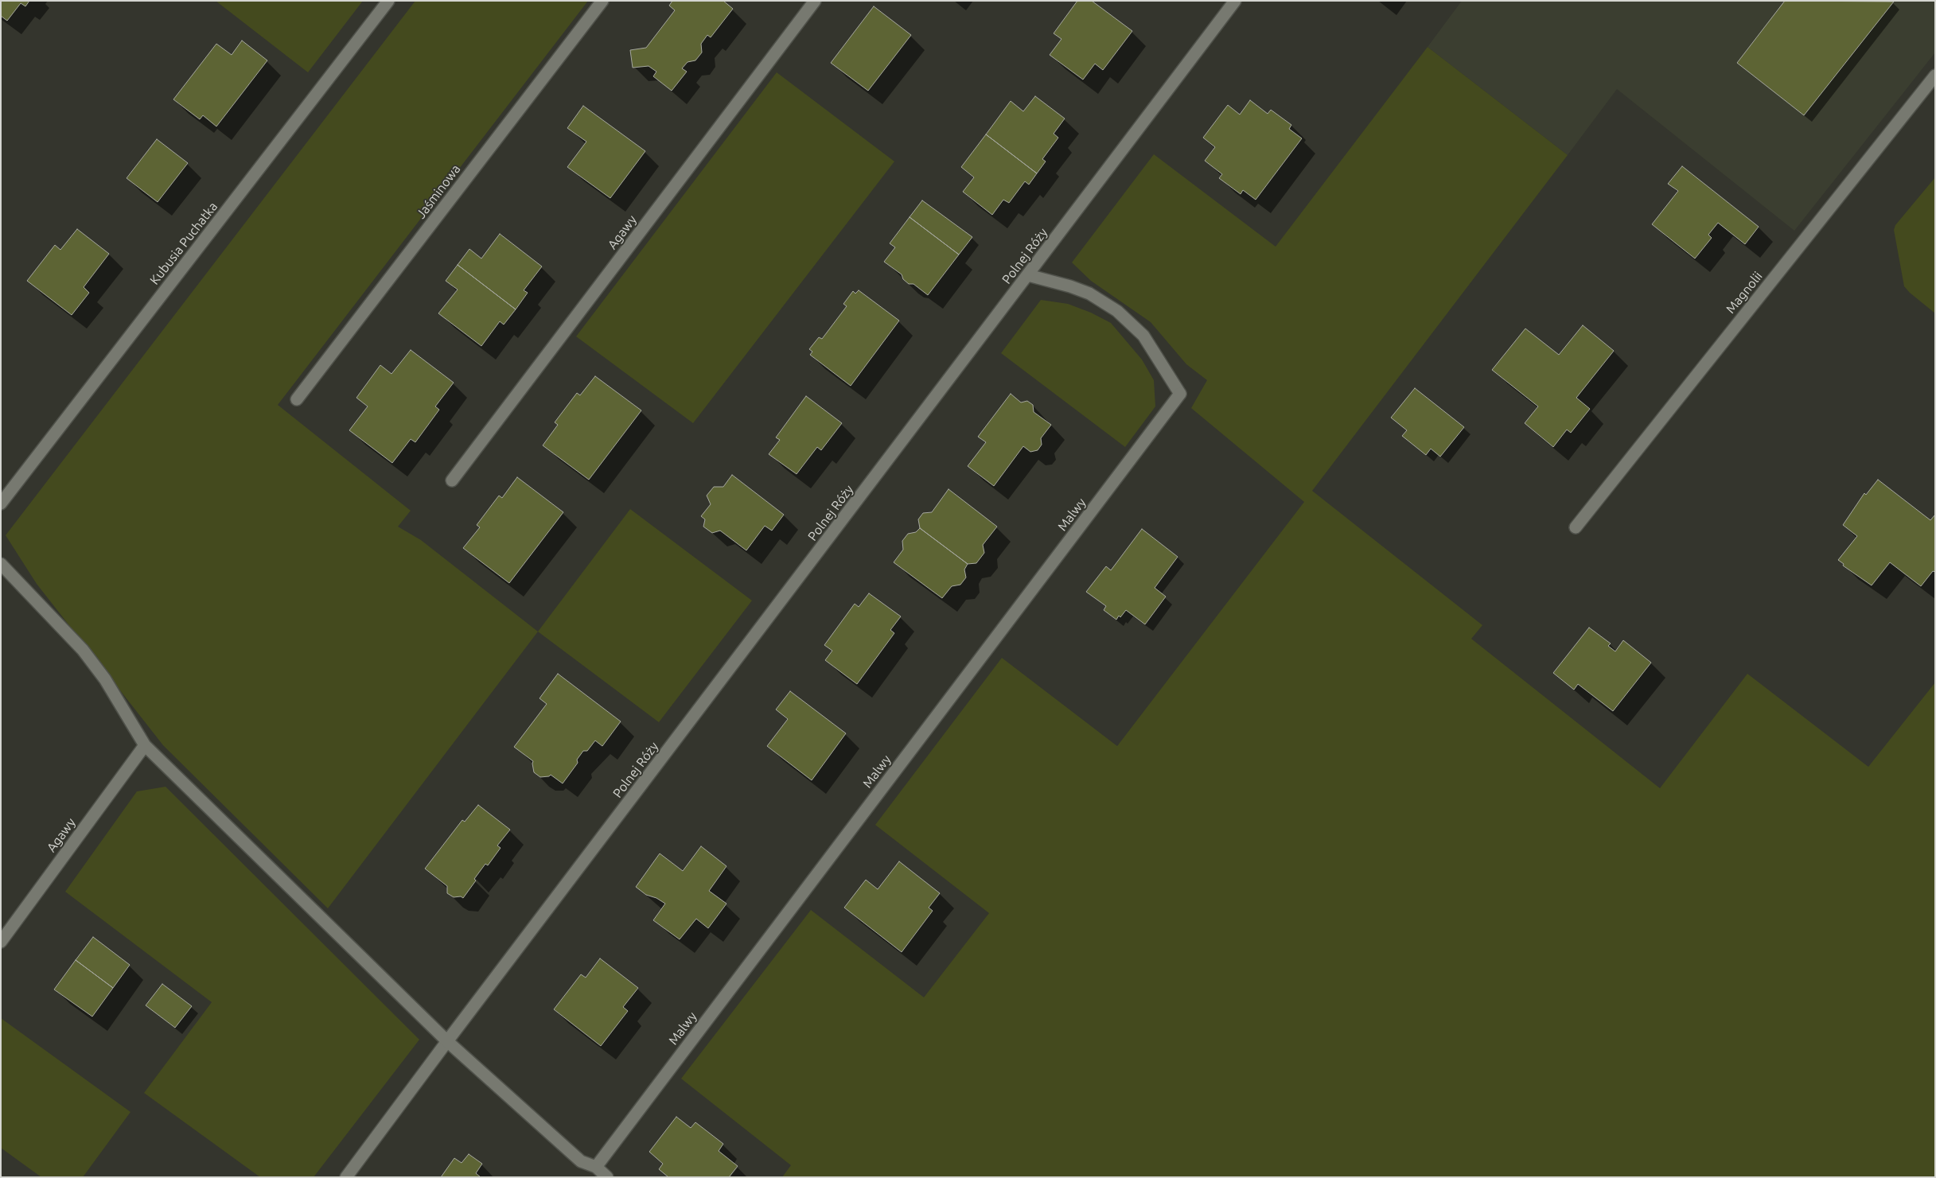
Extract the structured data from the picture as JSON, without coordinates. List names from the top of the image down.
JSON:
{
  "streets": {
    "street": [
      "Jaśminowa",
      "Agawy",
      "Kubusia Puchatka",
      "Polnej Róży",
      "Magnolii",
      "Malwy"
    ]
  },
  "crossings": [
    ["Polnej Róży", "Malwy"]
  ]
}
